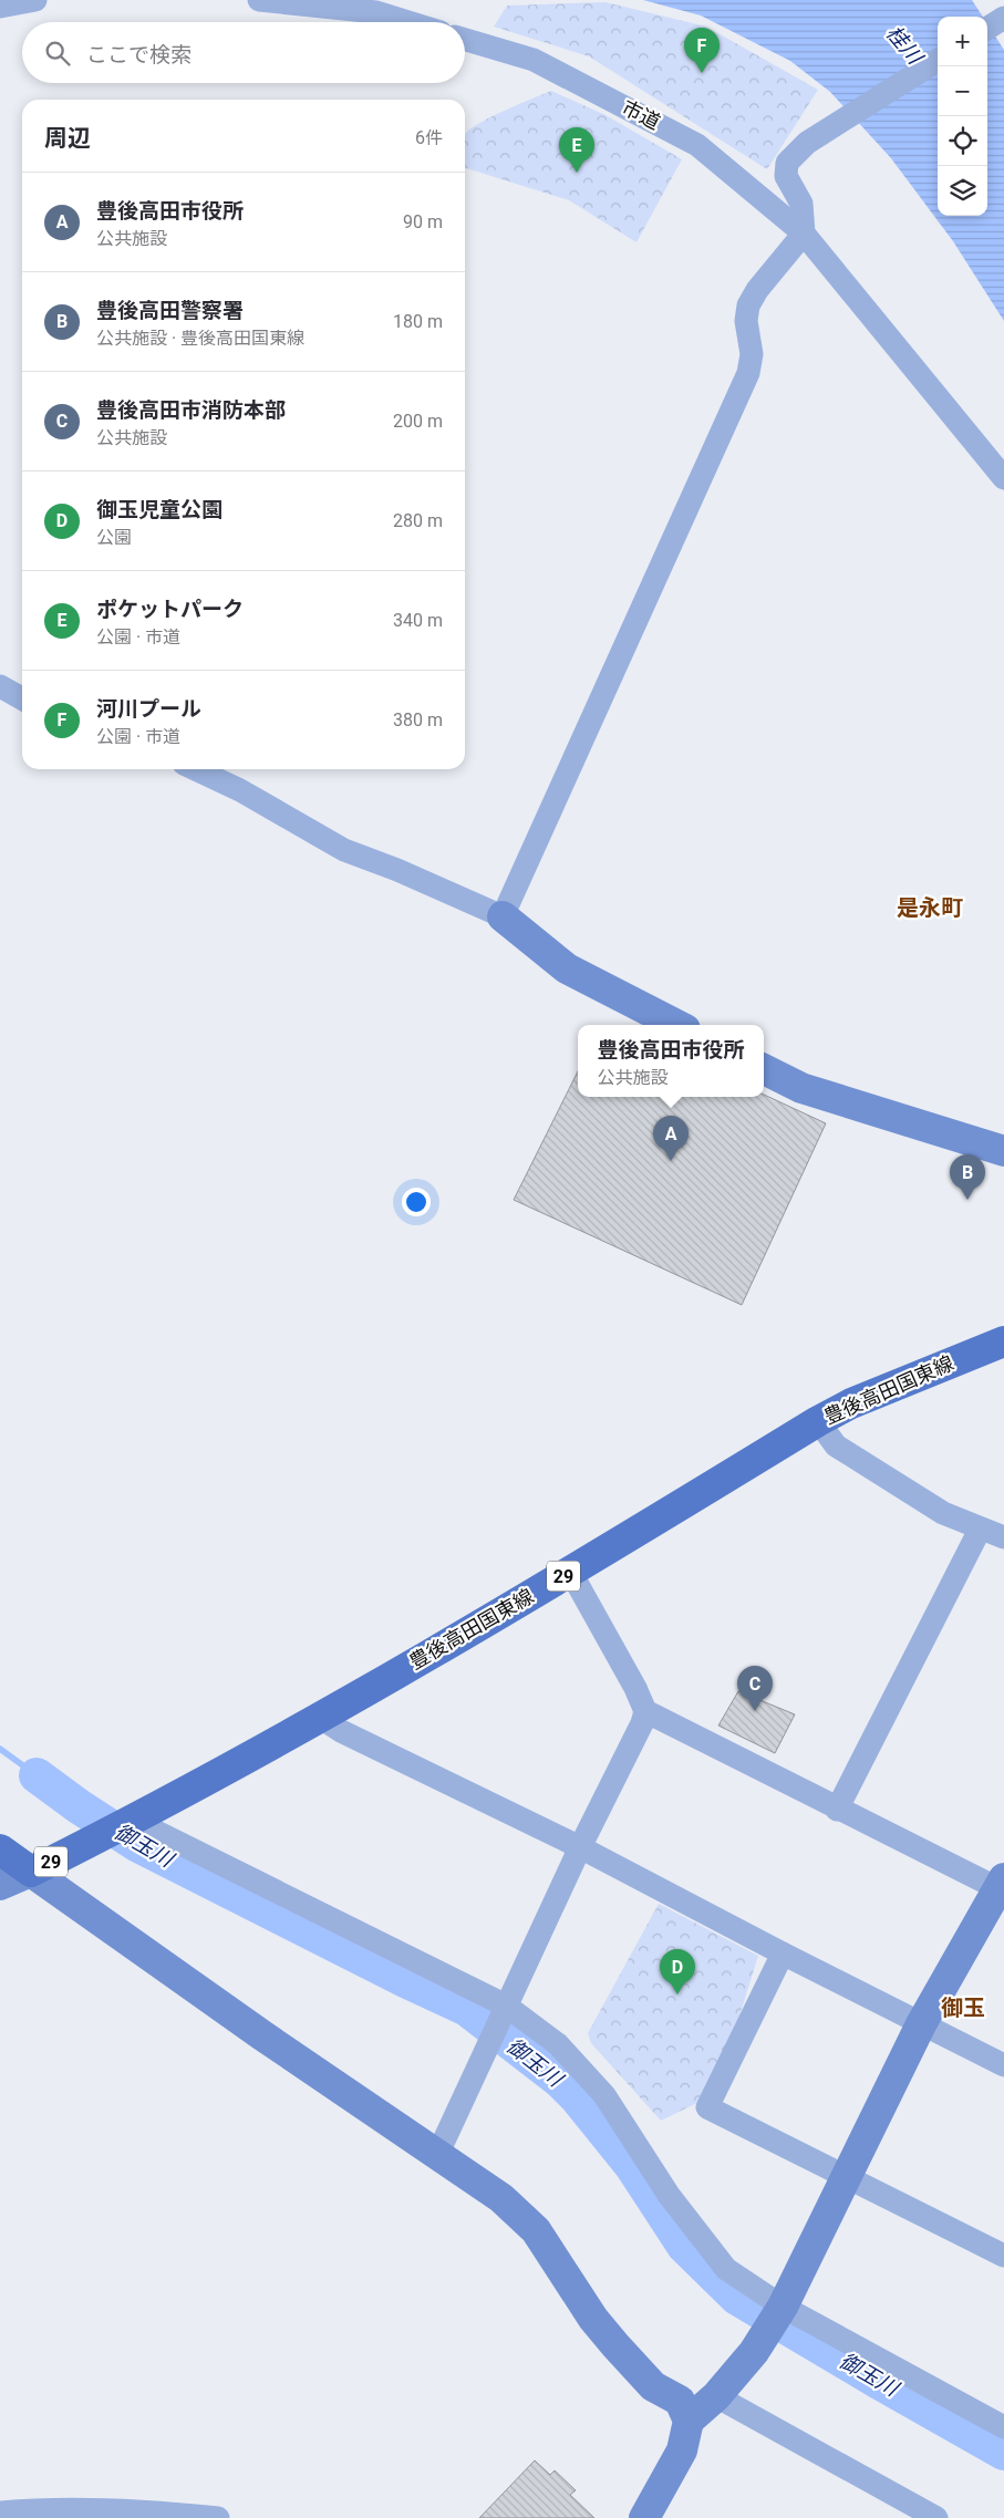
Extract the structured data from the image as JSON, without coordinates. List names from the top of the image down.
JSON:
{
  "streets": {
    "main road": ["豊後高田国東線", "29"],
    "street": ["市道"]
  },
  "crossings": [
    ["豊後高田国東線", "29"]
  ],
  "districts": ["是永町", "御玉"],
  "water": ["桂川", "御玉川"],
  "page": {
    "map_buttons": ["+", "−"],
    "search": "ここで検索",
    "pins": [
      "F",
      "E",
      "A",
      "B",
      "C",
      "D"
    ],
    "heading": ["周辺", "6件"],
    "list": [
      {
        "mark": "A",
        "name": "豊後高田市役所",
        "note": "公共施設",
        "value": "90 m"
      },
      {
        "mark": "B",
        "name": "豊後高田警察署",
        "note": "公共施設 · 豊後高田国東線",
        "value": "180 m"
      },
      {
        "mark": "C",
        "name": "豊後高田市消防本部",
        "note": "公共施設",
        "value": "200 m"
      },
      {
        "mark": "D",
        "name": "御玉児童公園",
        "note": "公園",
        "value": "280 m"
      },
      {
        "mark": "E",
        "name": "ポケットパーク",
        "note": "公園 · 市道",
        "value": "340 m"
      },
      {
        "mark": "F",
        "name": "河川プール",
        "note": "公園 · 市道",
        "value": "380 m"
      }
    ],
    "popup": ["豊後高田市役所", "公共施設"]
  }
}
